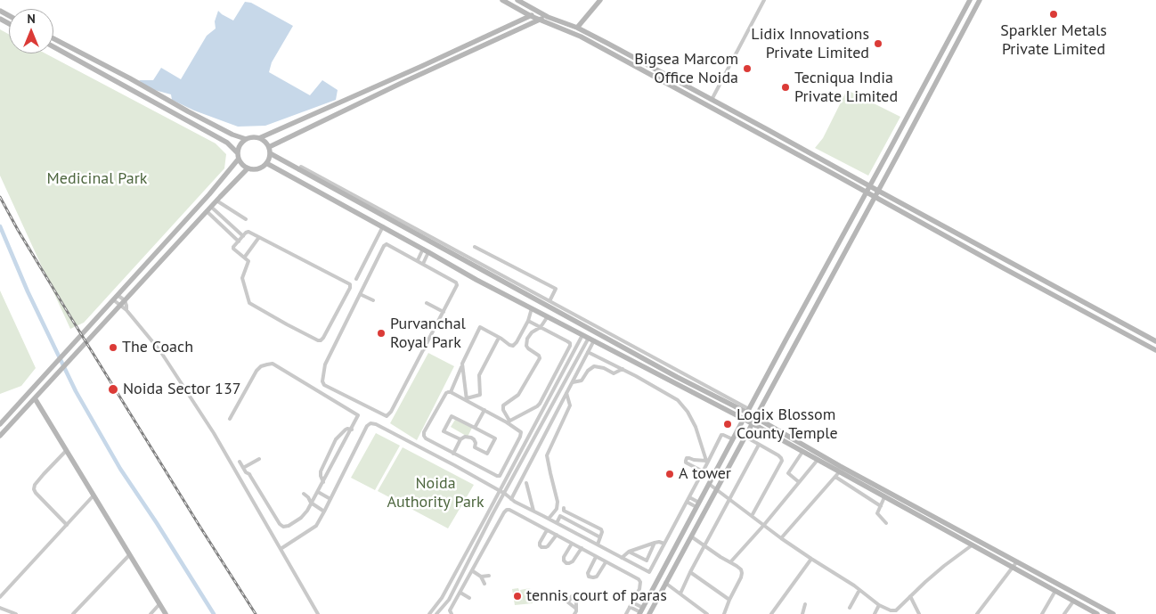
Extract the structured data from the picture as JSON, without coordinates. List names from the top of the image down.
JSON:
{
  "parks": ["Medicinal Park", "Noida Authority Park"],
  "places": [
    "Sparkler Metals Private Limited",
    "Lidix Innovations Private Limited",
    "Bigsea Marcom Office Noida",
    "Tecniqua India Private Limited",
    "Purvanchal Royal Park",
    "The Coach",
    "Noida Sector 137",
    "Logix Blossom County Temple",
    "A tower",
    "tennis court of paras"
  ],
  "north": "top"
}
